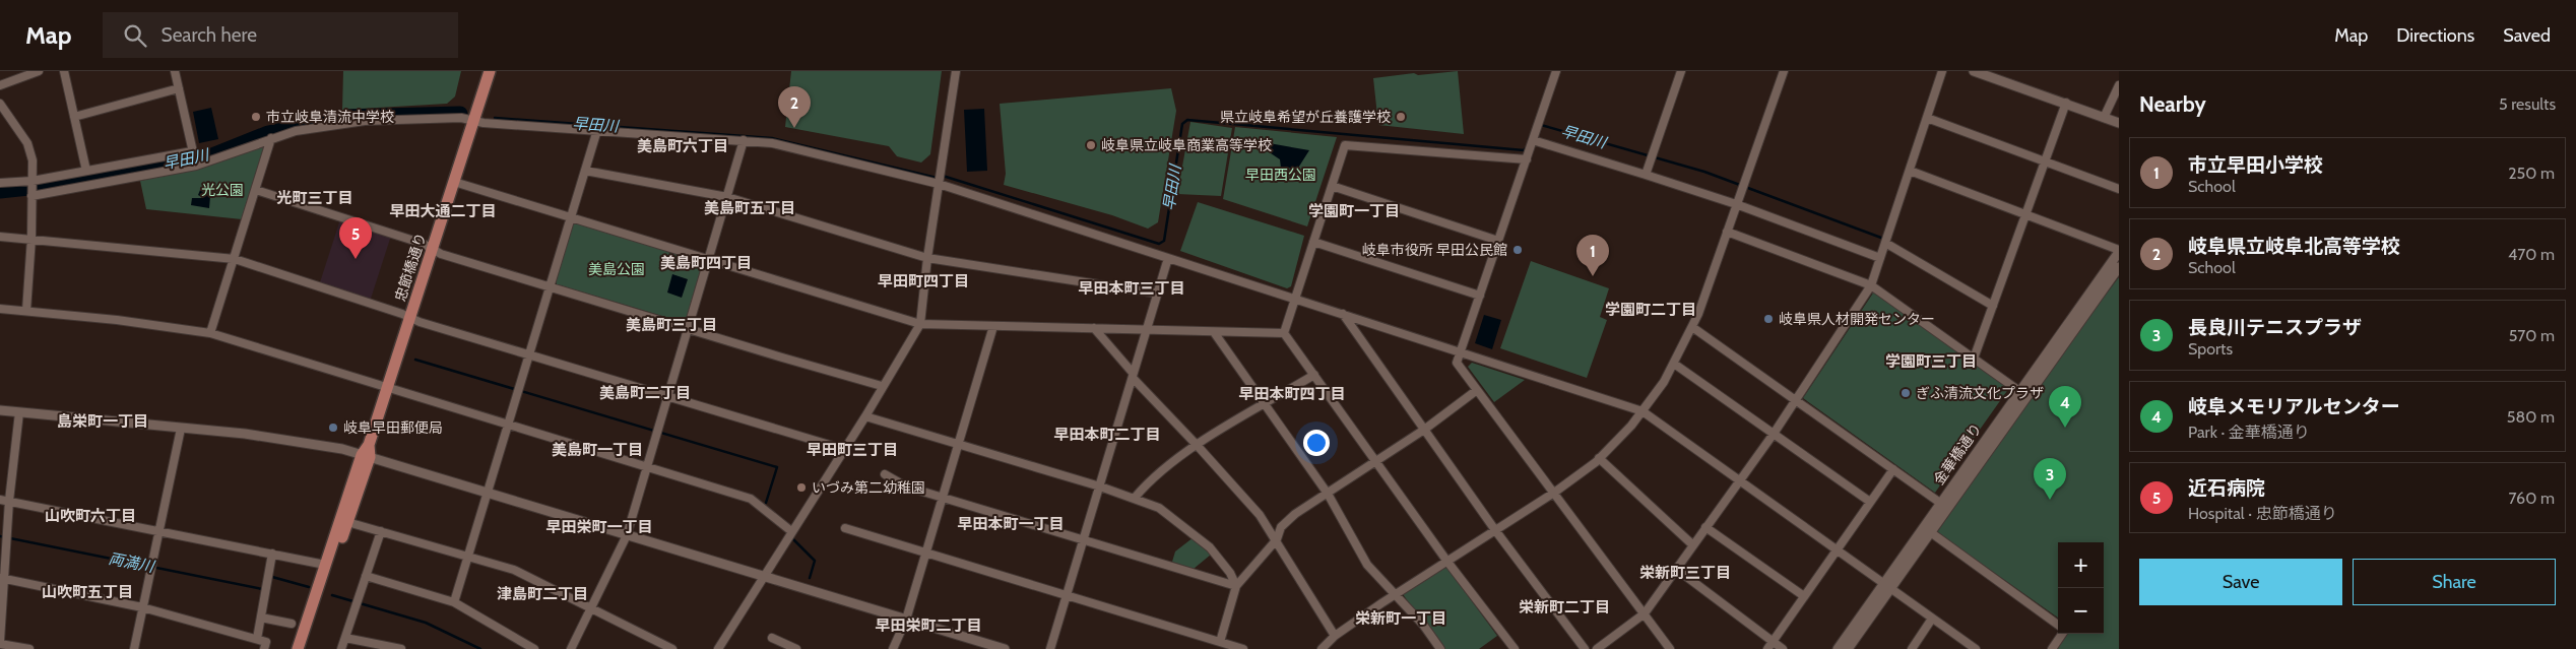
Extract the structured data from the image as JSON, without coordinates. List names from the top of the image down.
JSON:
{
  "streets": {
    "main road": ["忠節橋通り"],
    "street": ["金華橋通り"]
  },
  "districts": [
    "美島町六丁目",
    "光町三丁目",
    "美島町五丁目",
    "早田大通二丁目",
    "学園町一丁目",
    "美島町四丁目",
    "早田町四丁目",
    "早田本町三丁目",
    "学園町二丁目",
    "美島町三丁目",
    "学園町三丁目",
    "美島町二丁目",
    "早田本町四丁目",
    "島栄町一丁目",
    "早田本町二丁目",
    "美島町一丁目",
    "早田町三丁目",
    "山吹町六丁目",
    "早田本町一丁目",
    "早田栄町一丁目",
    "栄新町三丁目",
    "山吹町五丁目",
    "津島町二丁目",
    "栄新町二丁目",
    "栄新町一丁目",
    "早田栄町二丁目"
  ],
  "water": ["早田川", "両満川"],
  "parks": ["早田西公園", "光公園", "美島公園"],
  "places": [
    "市立岐阜清流中学校",
    "県立岐阜希望が丘養護学校",
    "岐阜県立岐阜商業高等学校",
    "岐阜市役所 早田公民館",
    "岐阜県人材開発センター",
    "ぎふ清流文化プラザ",
    "岐阜早田郵便局",
    "いづみ第二幼稚園"
  ],
  "page": {
    "header": "Map",
    "search": "Search here",
    "nav": ["Map", "Directions", "Saved"],
    "heading": ["Nearby", "5 results"],
    "pins": [
      "2",
      "5",
      "1",
      "4",
      "3"
    ],
    "list": [
      {
        "mark": "1",
        "name": "市立早田小学校",
        "note": "School",
        "value": "250 m"
      },
      {
        "mark": "2",
        "name": "岐阜県立岐阜北高等学校",
        "note": "School",
        "value": "470 m"
      },
      {
        "mark": "3",
        "name": "長良川テニスプラザ",
        "note": "Sports",
        "value": "570 m"
      },
      {
        "mark": "4",
        "name": "岐阜メモリアルセンター",
        "note": "Park · 金華橋通り",
        "value": "580 m"
      },
      {
        "mark": "5",
        "name": "近石病院",
        "note": "Hospital · 忠節橋通り",
        "value": "760 m"
      }
    ],
    "map_buttons": ["+", "−"],
    "buttons": ["Save", "Share"]
  }
}
